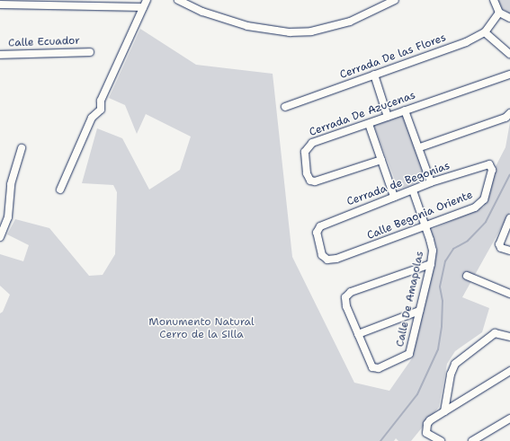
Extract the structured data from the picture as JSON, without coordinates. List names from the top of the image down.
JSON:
{
  "streets": {
    "street": [
      "Calle Ecuador",
      "Cerrada De las Flores",
      "Cerrada De Azucenas",
      "Cerrada de Begonias",
      "Calle Begonia Oriente",
      "Calle De Amapolas"
    ]
  },
  "crossings": [
    ["Cerrada de Begonias", "Calle Begonia Oriente"],
    ["Cerrada de Begonias", "Calle De Amapolas"],
    ["Calle Begonia Oriente", "Calle De Amapolas"]
  ],
  "parks": ["Monumento Natural Cerro de la Silla"]
}
